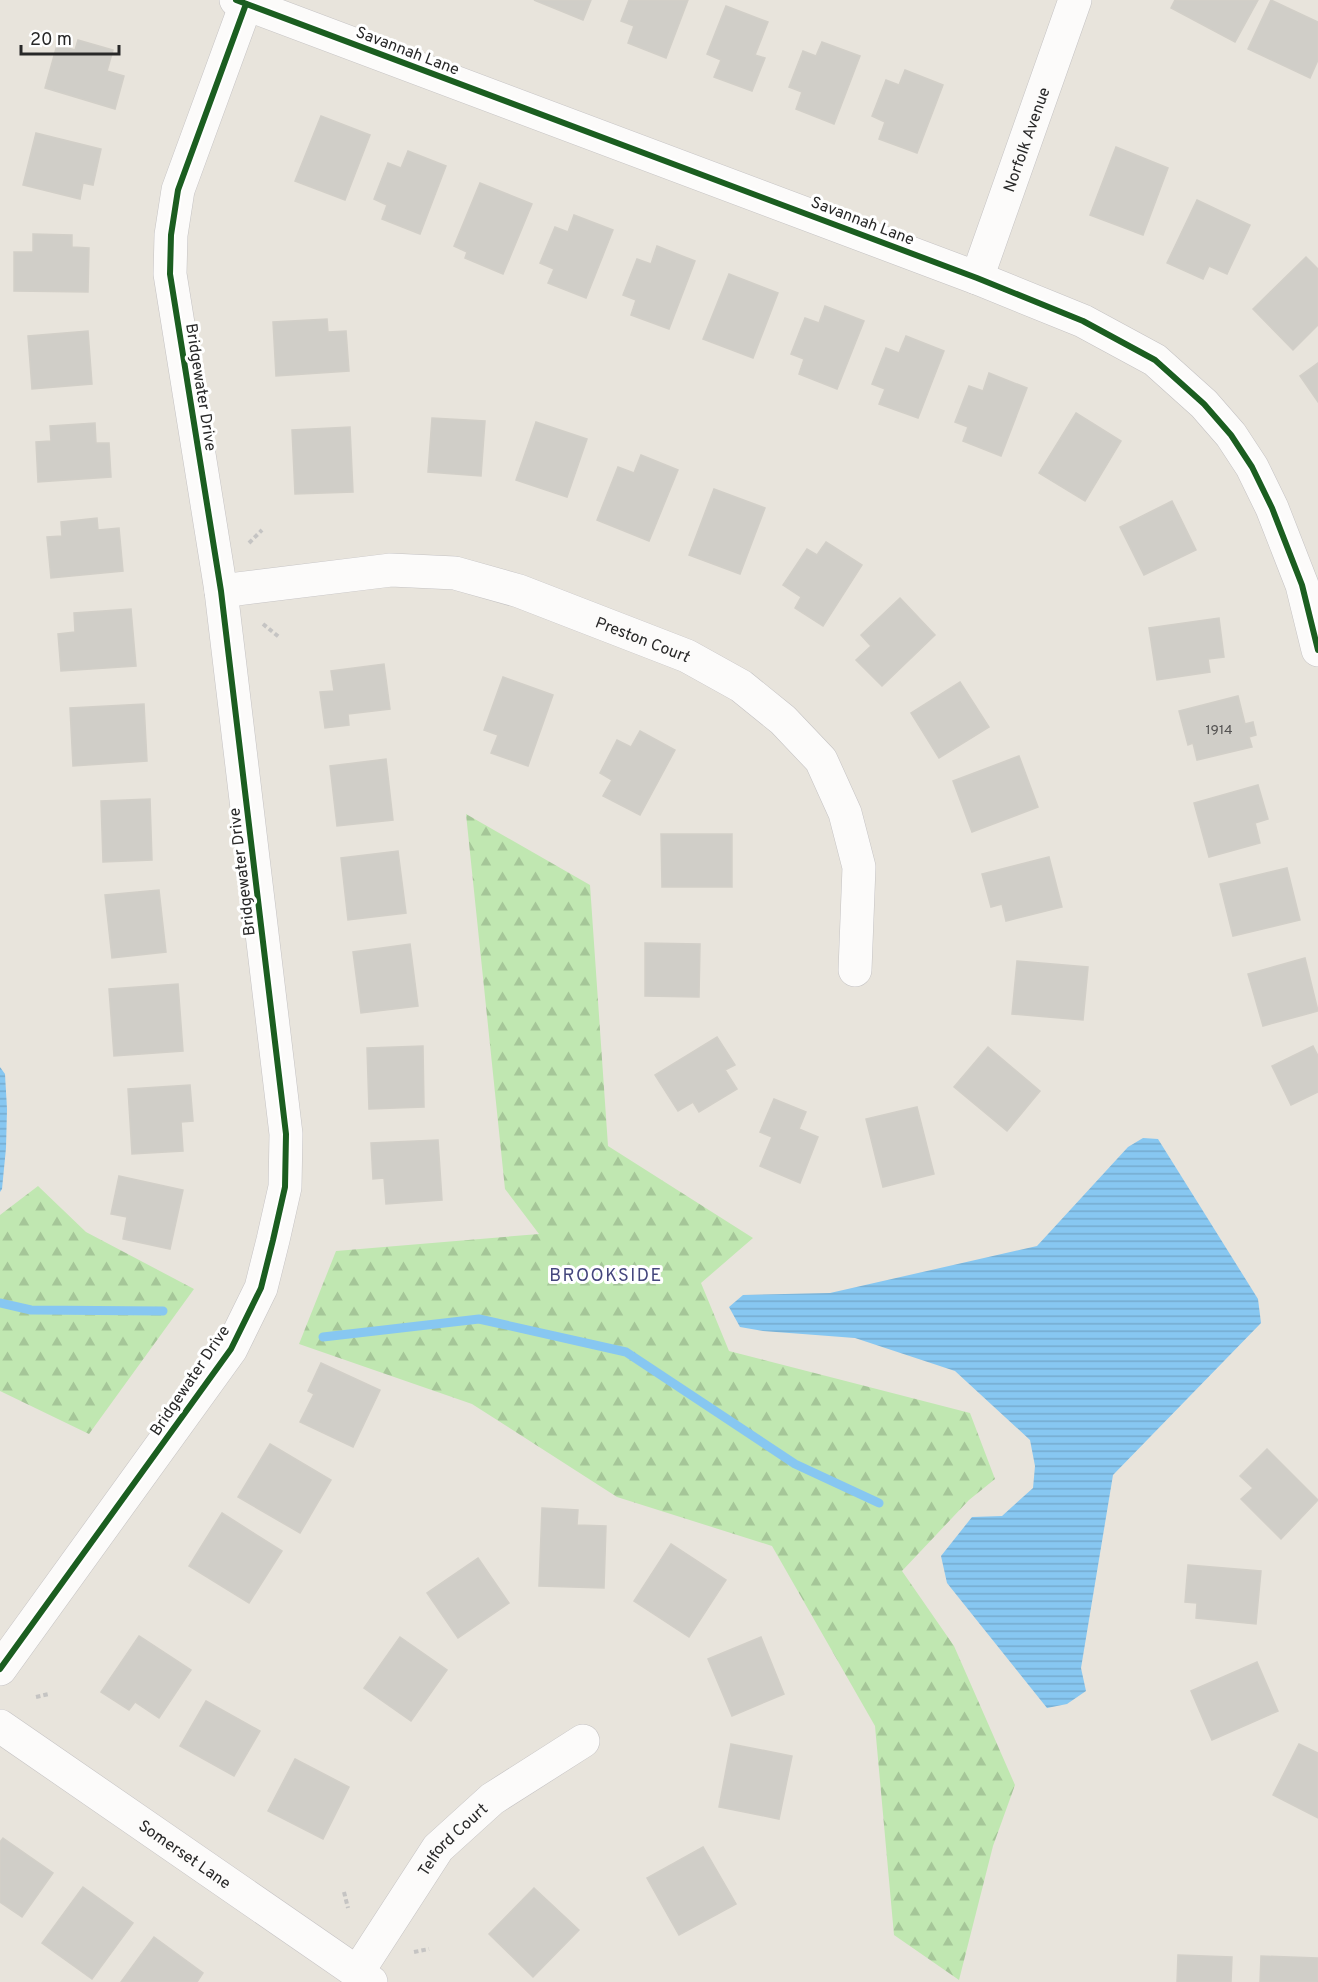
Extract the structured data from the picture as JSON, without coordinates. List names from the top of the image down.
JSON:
{
  "streets": {
    "street": [
      "Savannah Lane",
      "Norfolk Avenue",
      "Bridgewater Drive",
      "Preston Court",
      "Telford Court",
      "Somerset Lane"
    ]
  },
  "crossings": [
    ["Savannah Lane", "Norfolk Avenue"],
    ["Savannah Lane", "Bridgewater Drive"],
    ["Bridgewater Drive", "Preston Court"],
    ["Telford Court", "Somerset Lane"]
  ],
  "districts": ["BROOKSIDE"],
  "house_numbers": ["1914"],
  "scale_bar": "20 m"
}
